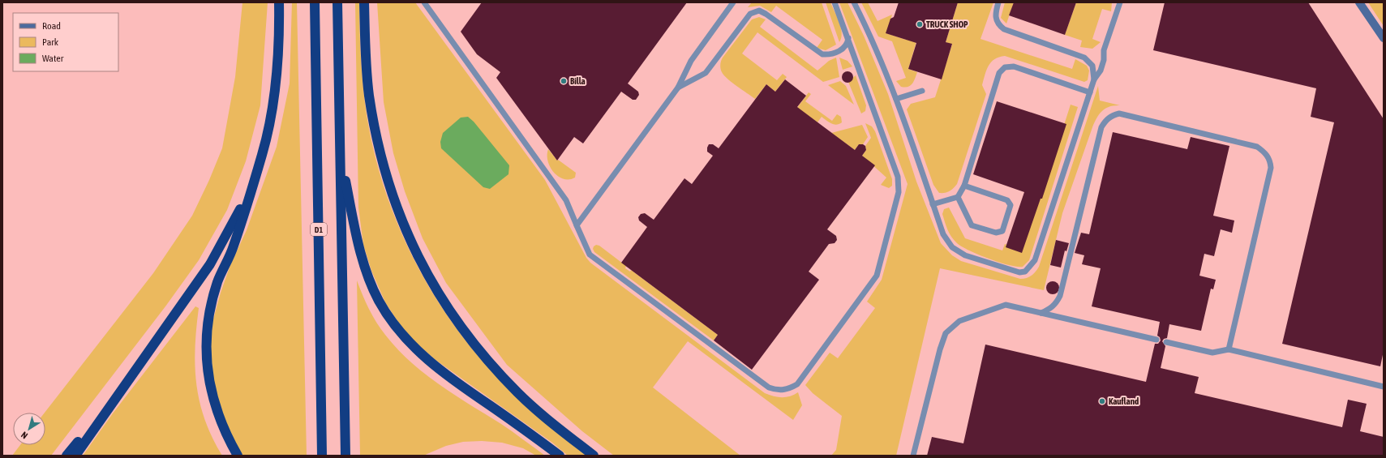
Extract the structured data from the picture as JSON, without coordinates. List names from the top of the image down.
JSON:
{
  "streets": {
    "highway": ["D1"]
  },
  "places": ["TRUCK SHOP", "Billa", "Kaufland"],
  "legend": ["Road", "Park", "Water"],
  "north": "bottom left"
}
